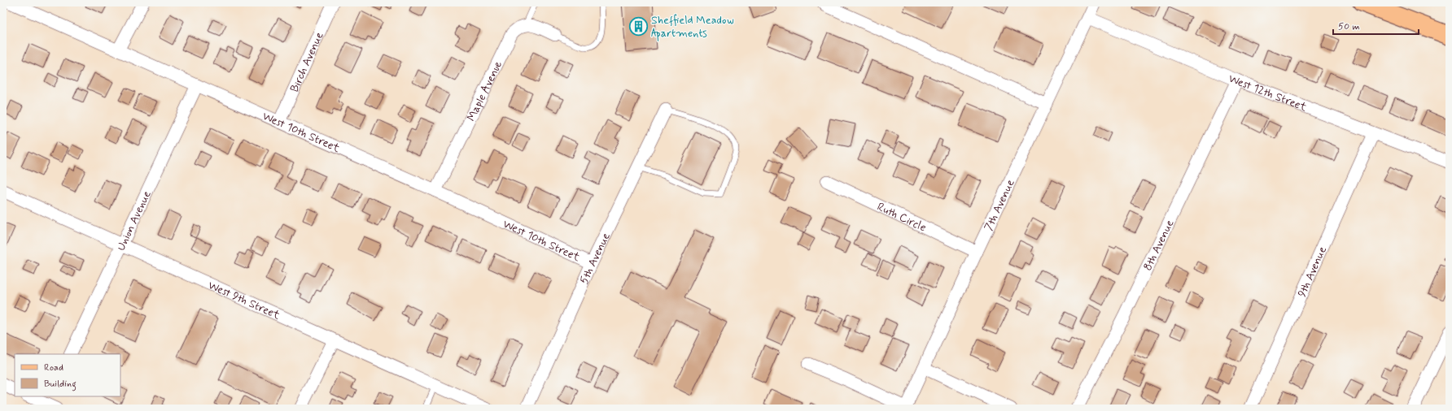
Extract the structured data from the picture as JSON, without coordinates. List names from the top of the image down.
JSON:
{
  "streets": {
    "street": [
      "Birch Avenue",
      "Maple Avenue",
      "West 12th Street",
      "West 10th Street",
      "7th Avenue",
      "Ruth Circle",
      "Union Avenue",
      "8th Avenue",
      "5th Avenue",
      "9th Avenue",
      "West 9th Street"
    ]
  },
  "crossings": [
    ["Birch Avenue", "West 10th Street"],
    ["Maple Avenue", "West 10th Street"],
    ["West 12th Street", "7th Avenue"],
    ["West 12th Street", "8th Avenue"],
    ["West 12th Street", "9th Avenue"],
    ["West 10th Street", "Union Avenue"],
    ["West 10th Street", "5th Avenue"],
    ["7th Avenue", "Ruth Circle"],
    ["Union Avenue", "West 9th Street"]
  ],
  "places": {
    "building": ["Sheffield Meadow Apartments"]
  },
  "legend": ["Road", "Building"],
  "scale_bar": "50 m"
}
